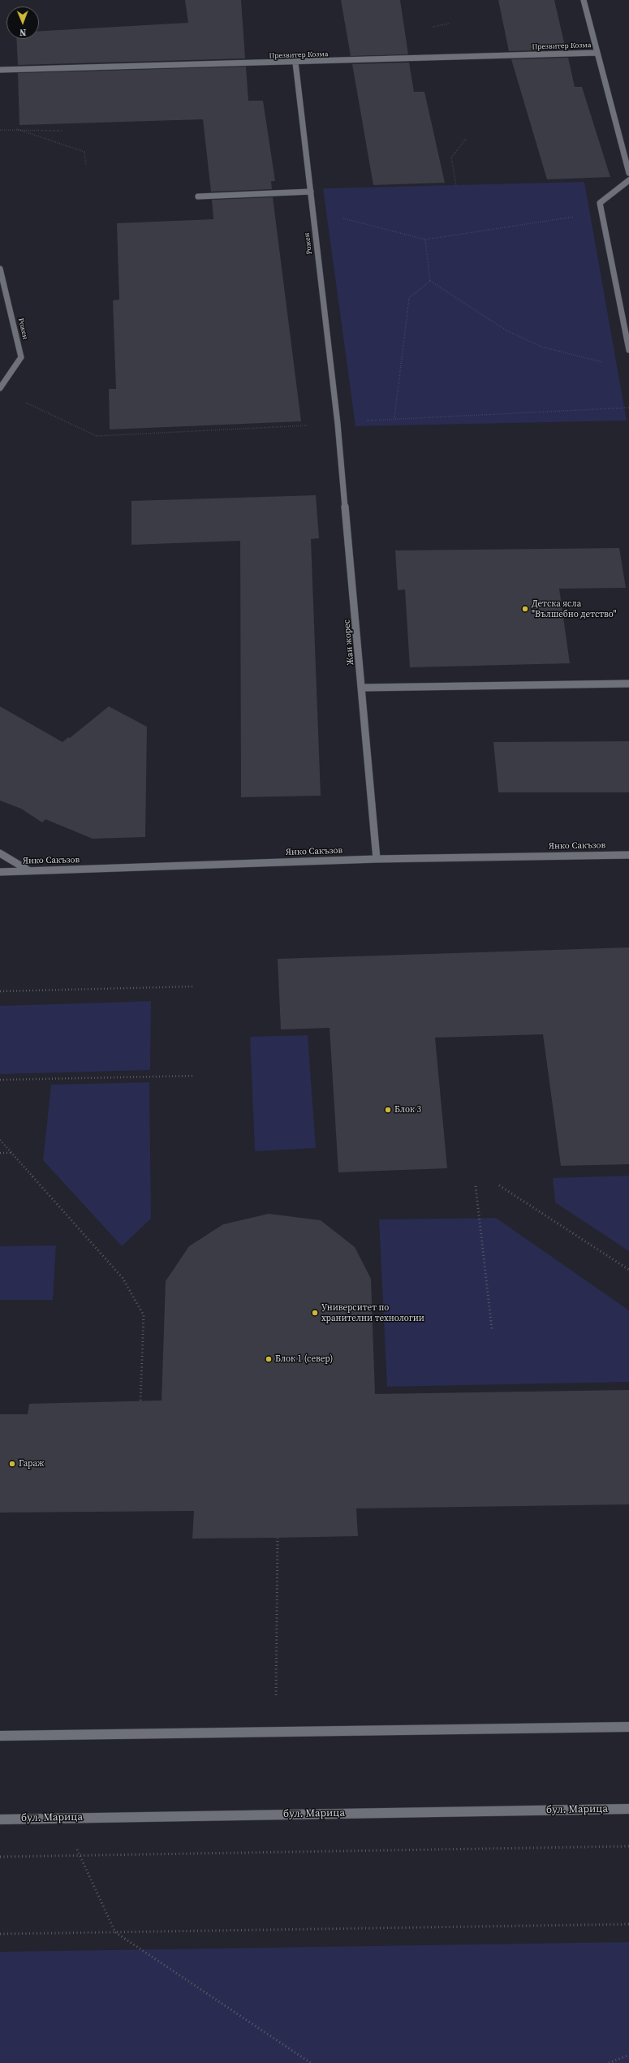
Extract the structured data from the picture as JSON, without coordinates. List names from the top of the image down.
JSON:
{
  "streets": {
    "street": [
      "Презвитер Козма",
      "Рожен",
      "Жан жорес",
      "Янко Сакъзов",
      "бул. Марица"
    ]
  },
  "crossings": [
    ["Презвитер Козма", "Рожен"],
    ["Рожен", "Жан жорес"],
    ["Жан жорес", "Янко Сакъзов"]
  ],
  "places": [
    "Детска ясла \"Вълшебно детство\"",
    "Блок 3",
    "Университет по хранителни технологии",
    "Блок 1 (север)",
    "Гараж"
  ],
  "north": "bottom"
}
